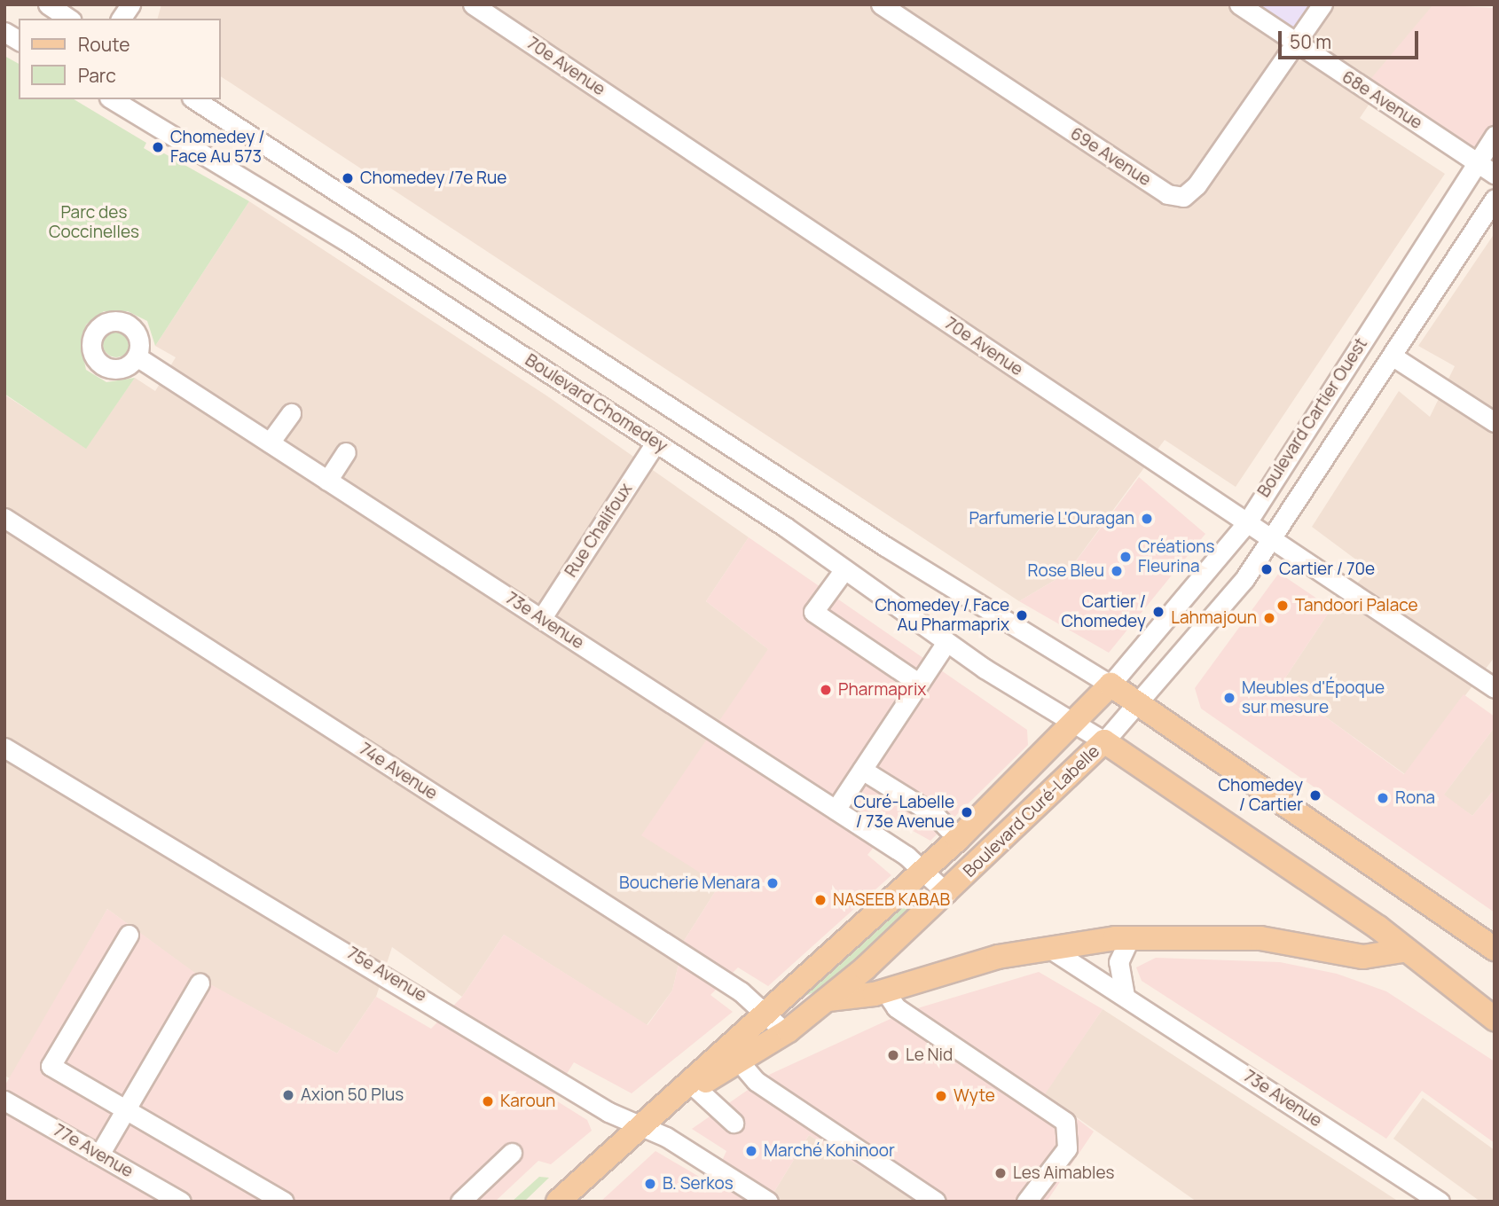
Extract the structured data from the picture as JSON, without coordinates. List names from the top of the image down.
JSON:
{
  "streets": {
    "main road": ["Boulevard Curé-Labelle"],
    "street": [
      "70e Avenue",
      "68e Avenue",
      "69e Avenue",
      "Boulevard Chomedey",
      "Boulevard Cartier Ouest",
      "Rue Chalifoux",
      "73e Avenue",
      "74e Avenue",
      "75e Avenue",
      "77e Avenue"
    ]
  },
  "crossings": [
    ["70e Avenue", "Boulevard Cartier Ouest"],
    ["68e Avenue", "69e Avenue"],
    ["68e Avenue", "Boulevard Cartier Ouest"],
    ["Boulevard Chomedey", "Rue Chalifoux"],
    ["Boulevard Chomedey", "Boulevard Curé-Labelle"],
    ["Boulevard Cartier Ouest", "Boulevard Curé-Labelle"],
    ["Rue Chalifoux", "73e Avenue"],
    ["73e Avenue", "Boulevard Curé-Labelle"],
    ["74e Avenue", "Boulevard Curé-Labelle"],
    ["Boulevard Curé-Labelle", "75e Avenue"]
  ],
  "parks": ["Parc des Coccinelles"],
  "places": [
    "Chomedey / Face Au 573",
    "Chomedey /7e Rue",
    "Parfumerie L'Ouragan",
    "Créations Fleurina",
    "Cartier / 70e",
    "Rose Bleu",
    "Tandoori Palace",
    "Cartier / Chomedey",
    "Chomedey / Face Au Pharmaprix",
    "Lahmajoun",
    "Pharmaprix",
    "Meubles d'Époque sur mesure",
    "Chomedey / Cartier",
    "Rona",
    "Curé-Labelle / 73e Avenue",
    "Boucherie Menara",
    "NASEEB KABAB",
    "Le Nid",
    "Axion 50 Plus",
    "Wyte",
    "Karoun",
    "Marché Kohinoor",
    "Les Aimables",
    "B. Serkos"
  ],
  "legend": ["Route", "Parc"],
  "scale_bar": "50 m"
}
